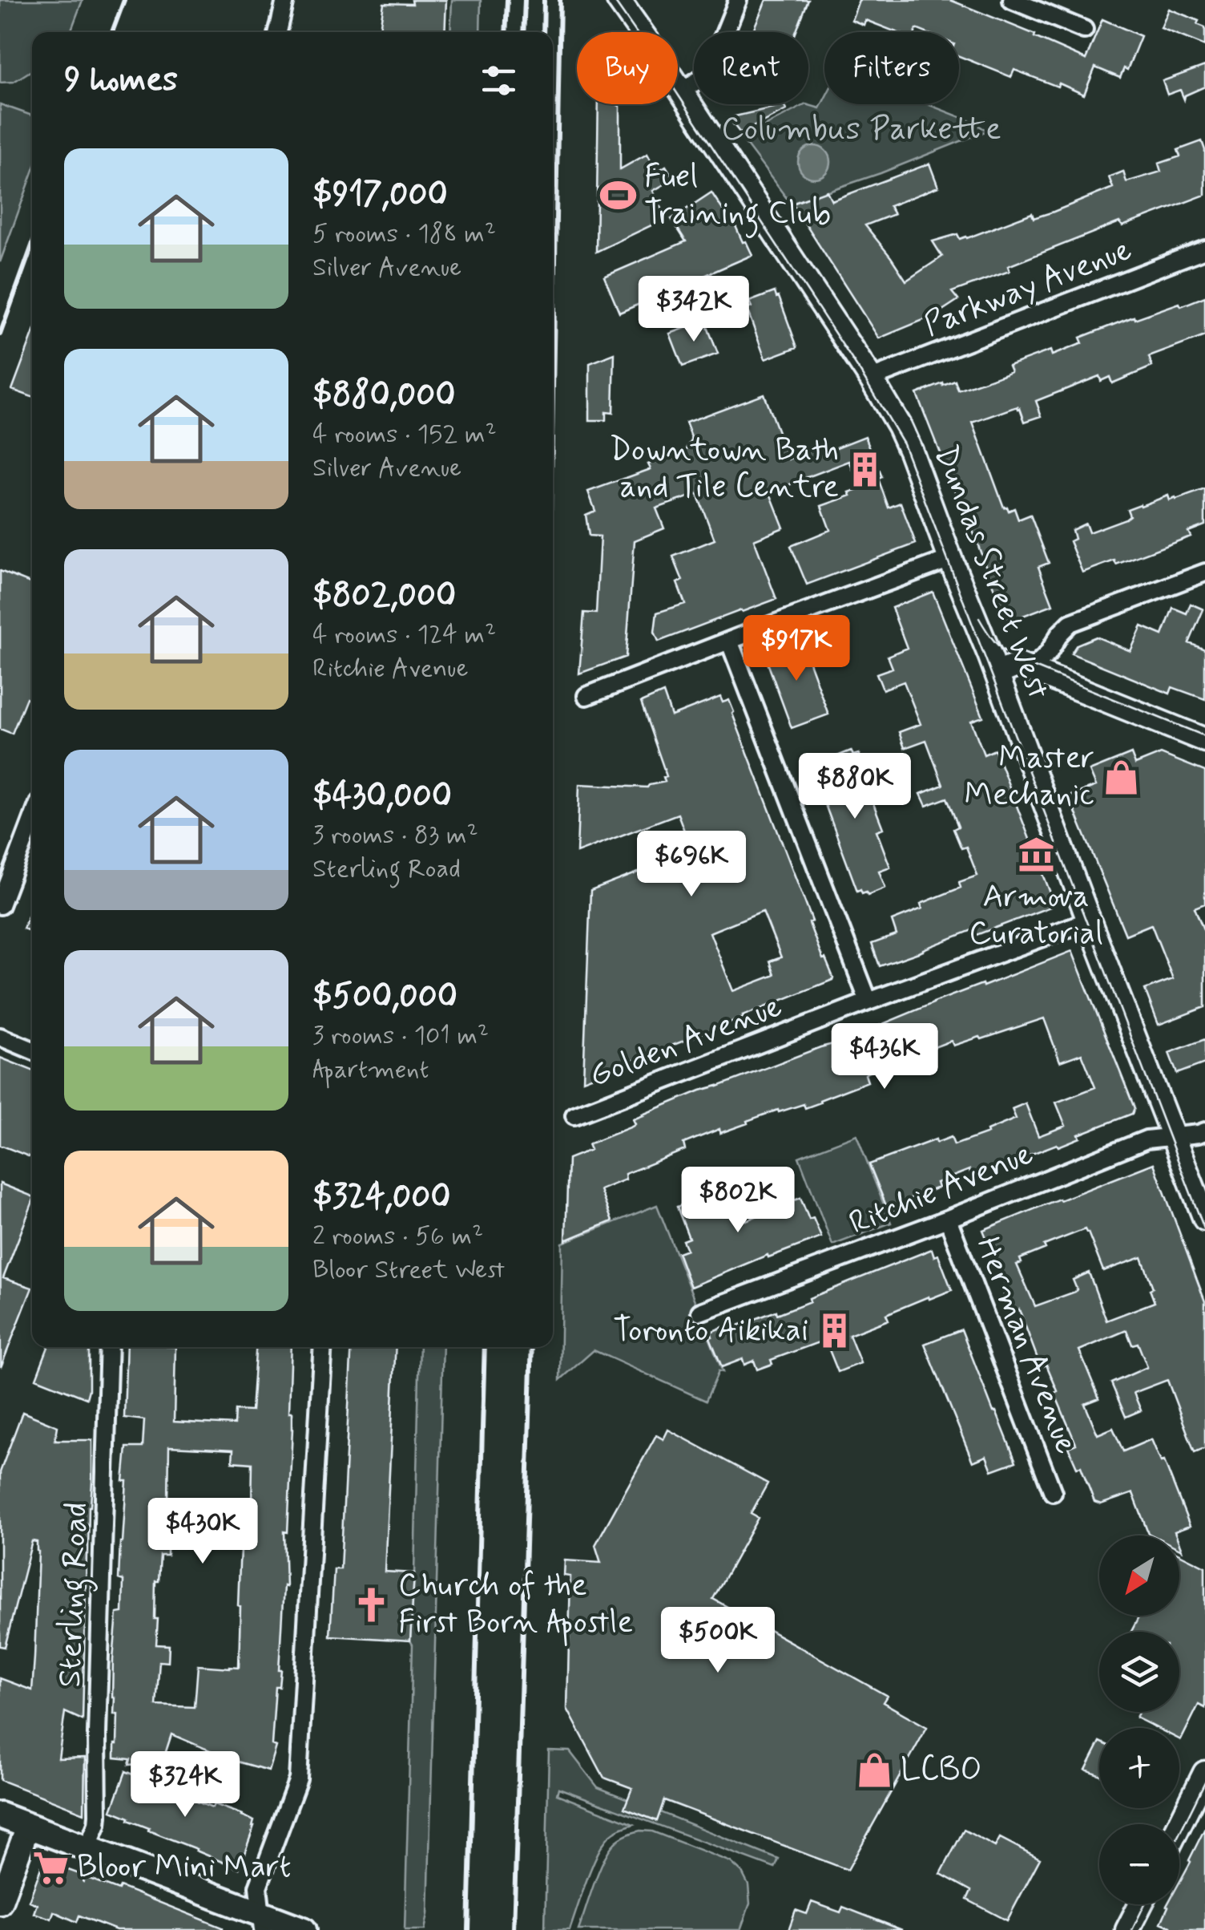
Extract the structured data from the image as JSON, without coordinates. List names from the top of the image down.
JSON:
{
  "streets": {
    "main road": ["Dundas Street West"],
    "street": [
      "Parkway Avenue",
      "Golden Avenue",
      "Ritchie Avenue",
      "Herman Avenue",
      "Sterling Road"
    ]
  },
  "crossings": [
    ["Parkway Avenue", "Dundas Street West"],
    ["Dundas Street West", "Golden Avenue"],
    ["Dundas Street West", "Ritchie Avenue"],
    ["Ritchie Avenue", "Herman Avenue"]
  ],
  "parks": ["Columbus Parkette"],
  "places": {
    "sports": ["Fuel Training Club"],
    "building": ["Downtown Bath and Tile Centre", "Toronto Aikikai"],
    "shop": ["Master Mechanic", "LCBO"],
    "museum": ["Armova Curatorial"],
    "church": ["Church of the First Born Apostle"],
    "supermarket": ["Bloor Mini Mart"]
  },
  "north": "bottom left",
  "page": {
    "chip": ["Buy", "Rent", "Filters"],
    "heading": "9 homes",
    "list": [
      {
        "name": "$917,000",
        "note": "5 rooms · 188 m² · Silver Avenue"
      },
      {
        "name": "$880,000",
        "note": "4 rooms · 152 m² · Silver Avenue"
      },
      {
        "name": "$802,000",
        "note": "4 rooms · 124 m² · Ritchie Avenue"
      },
      {
        "name": "$430,000",
        "note": "3 rooms · 83 m² · Sterling Road"
      },
      {
        "name": "$500,000",
        "note": "3 rooms · 101 m² · Apartment"
      },
      {
        "name": "$324,000",
        "note": "2 rooms · 56 m² · Bloor Street West"
      }
    ],
    "price": [
      "$342K",
      "$917K",
      "$880K",
      "$696K",
      "$436K",
      "$802K",
      "$430K",
      "$500K",
      "$324K"
    ],
    "map_buttons": ["+", "−"]
  }
}
